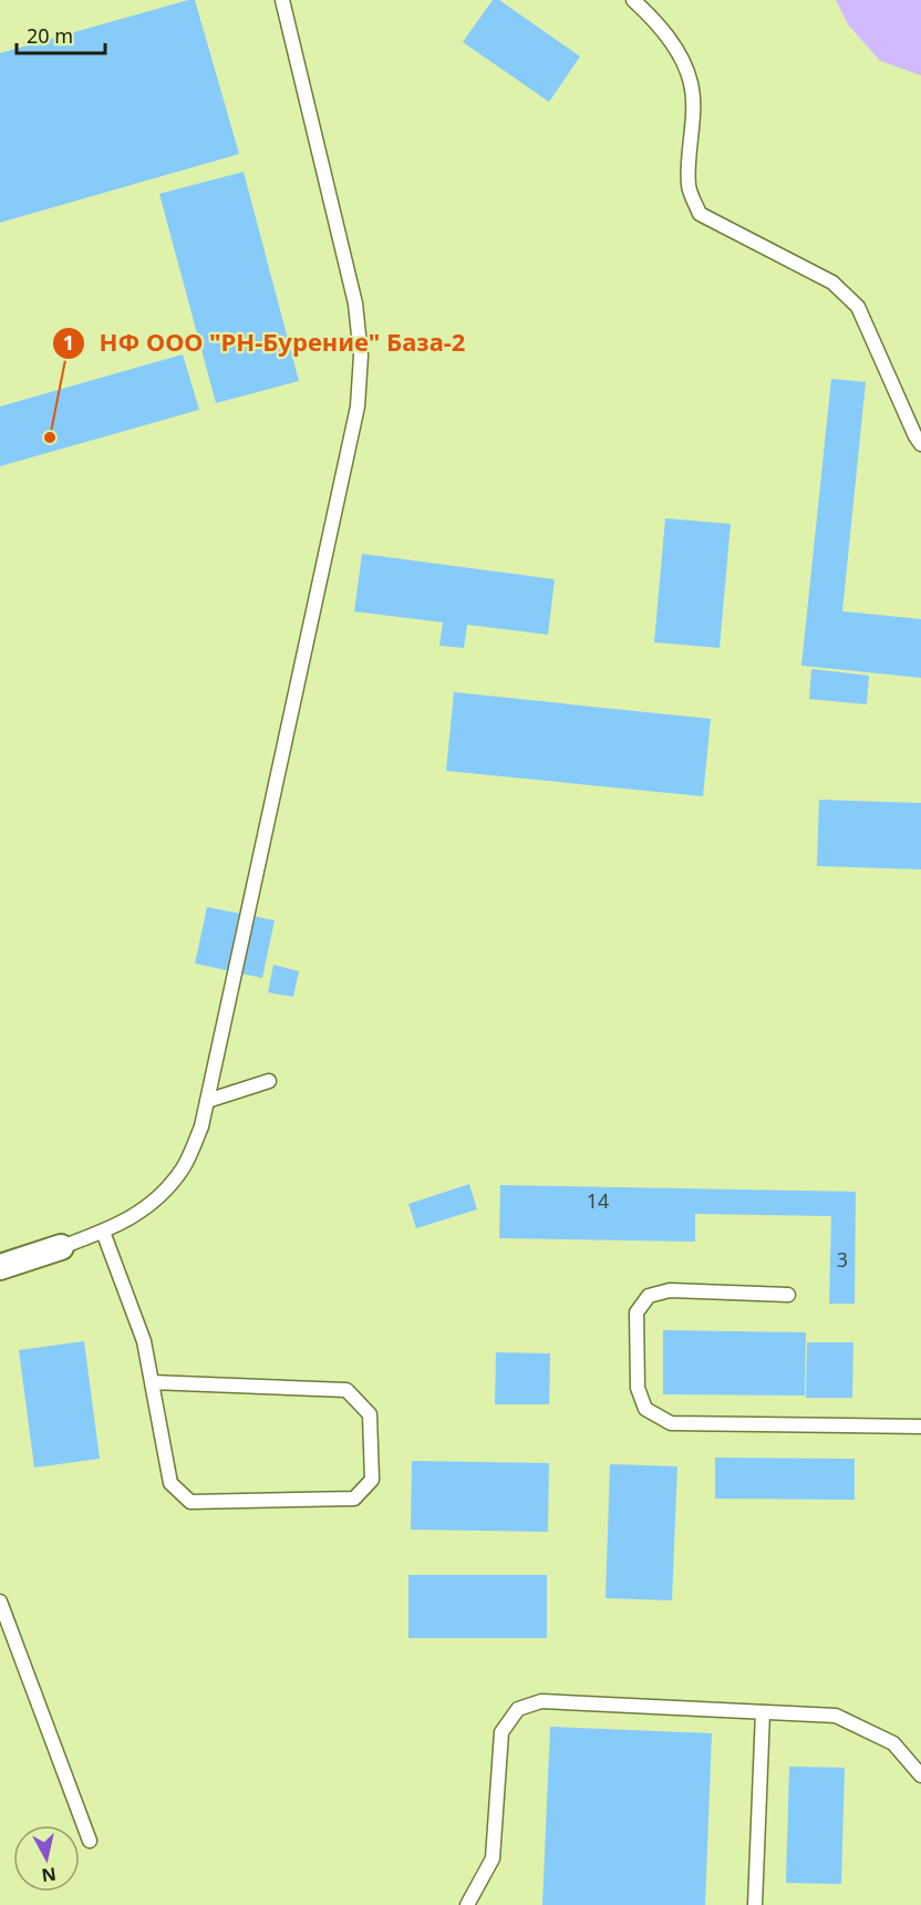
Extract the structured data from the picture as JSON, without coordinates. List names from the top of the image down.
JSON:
{
  "places": ["НФ ООО \"РН-Бурение\" База-2"],
  "house_numbers": ["14", "3"],
  "scale_bar": "20 m",
  "north": "bottom"
}
